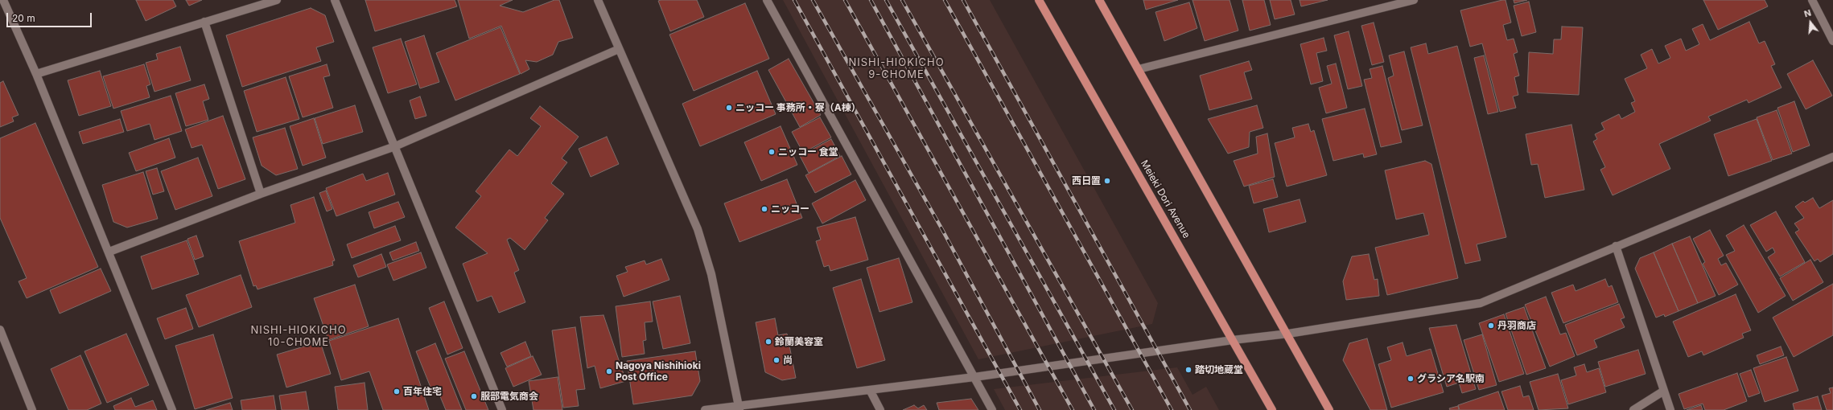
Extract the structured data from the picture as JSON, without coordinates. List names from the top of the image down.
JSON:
{
  "streets": {
    "main road": ["Meieki Dori Avenue"]
  },
  "districts": ["NISHI-HIOKICHO 9-CHOME", "NISHI-HIOKICHO 10-CHOME"],
  "places": [
    "ニッコー 事務所・寮（A棟）",
    "ニッコー 食堂",
    "西日置",
    "ニッコー",
    "丹羽商店",
    "鈴蘭美容室",
    "尚",
    "踏切地蔵堂",
    "Nagoya Nishihioki Post Office",
    "グラシア名駅南",
    "百年住宅",
    "服部電気商会"
  ],
  "scale_bar": "20 m",
  "north": "top"
}
